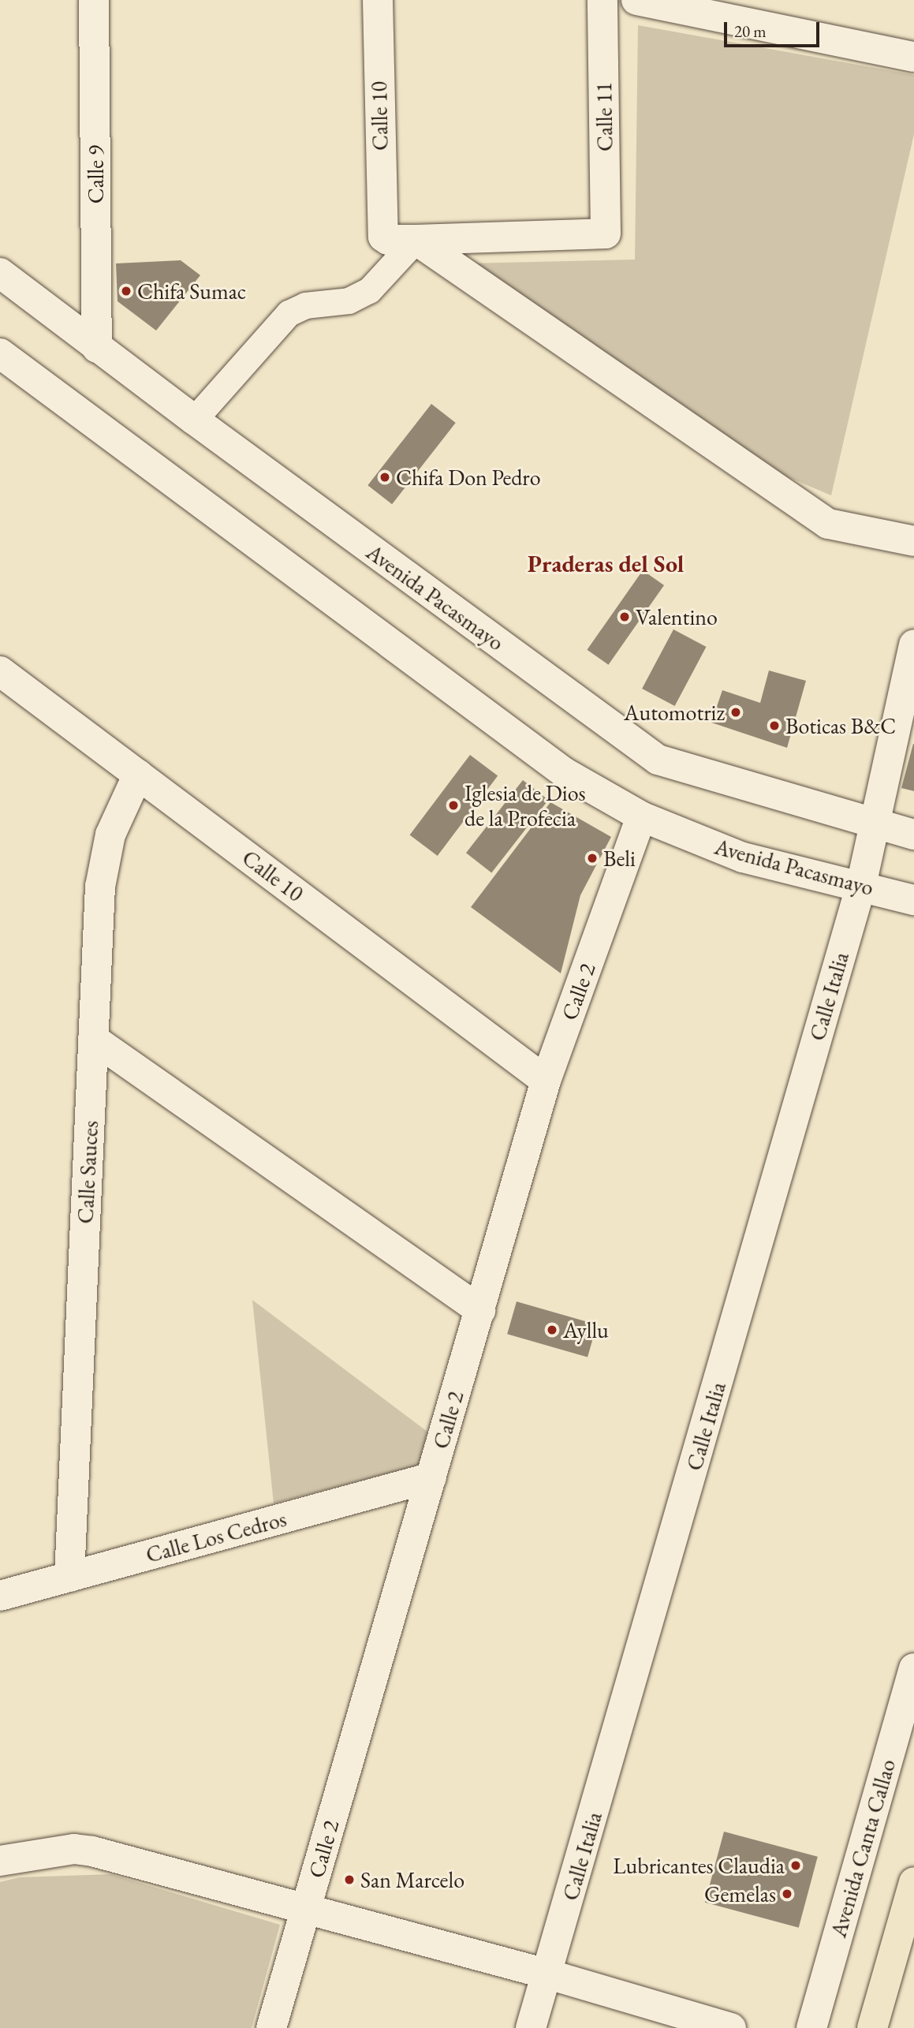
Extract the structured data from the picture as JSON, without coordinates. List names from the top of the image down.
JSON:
{
  "streets": {
    "street": [
      "Calle 10",
      "Calle 11",
      "Calle 9",
      "Avenida Pacasmayo",
      "Calle 2",
      "Calle Italia",
      "Calle Sauces",
      "Calle Los Cedros",
      "Avenida Canta Callao"
    ]
  },
  "crossings": [
    ["Calle 10", "Calle 11"],
    ["Calle 10", "Calle 2"],
    ["Calle 10", "Calle Sauces"],
    ["Calle 9", "Avenida Pacasmayo"],
    ["Avenida Pacasmayo", "Calle 2"],
    ["Avenida Pacasmayo", "Calle Italia"],
    ["Calle 2", "Calle Los Cedros"],
    ["Calle Sauces", "Calle Los Cedros"]
  ],
  "districts": ["Praderas del Sol"],
  "places": [
    "Chifa Sumac",
    "Chifa Don Pedro",
    "Valentino",
    "Automotriz",
    "Boticas B&C",
    "Iglesia de Dios de la Profecia",
    "Beli",
    "Ayllu",
    "Lubricantes Claudia",
    "San Marcelo",
    "Gemelas"
  ],
  "scale_bar": "20 m"
}
